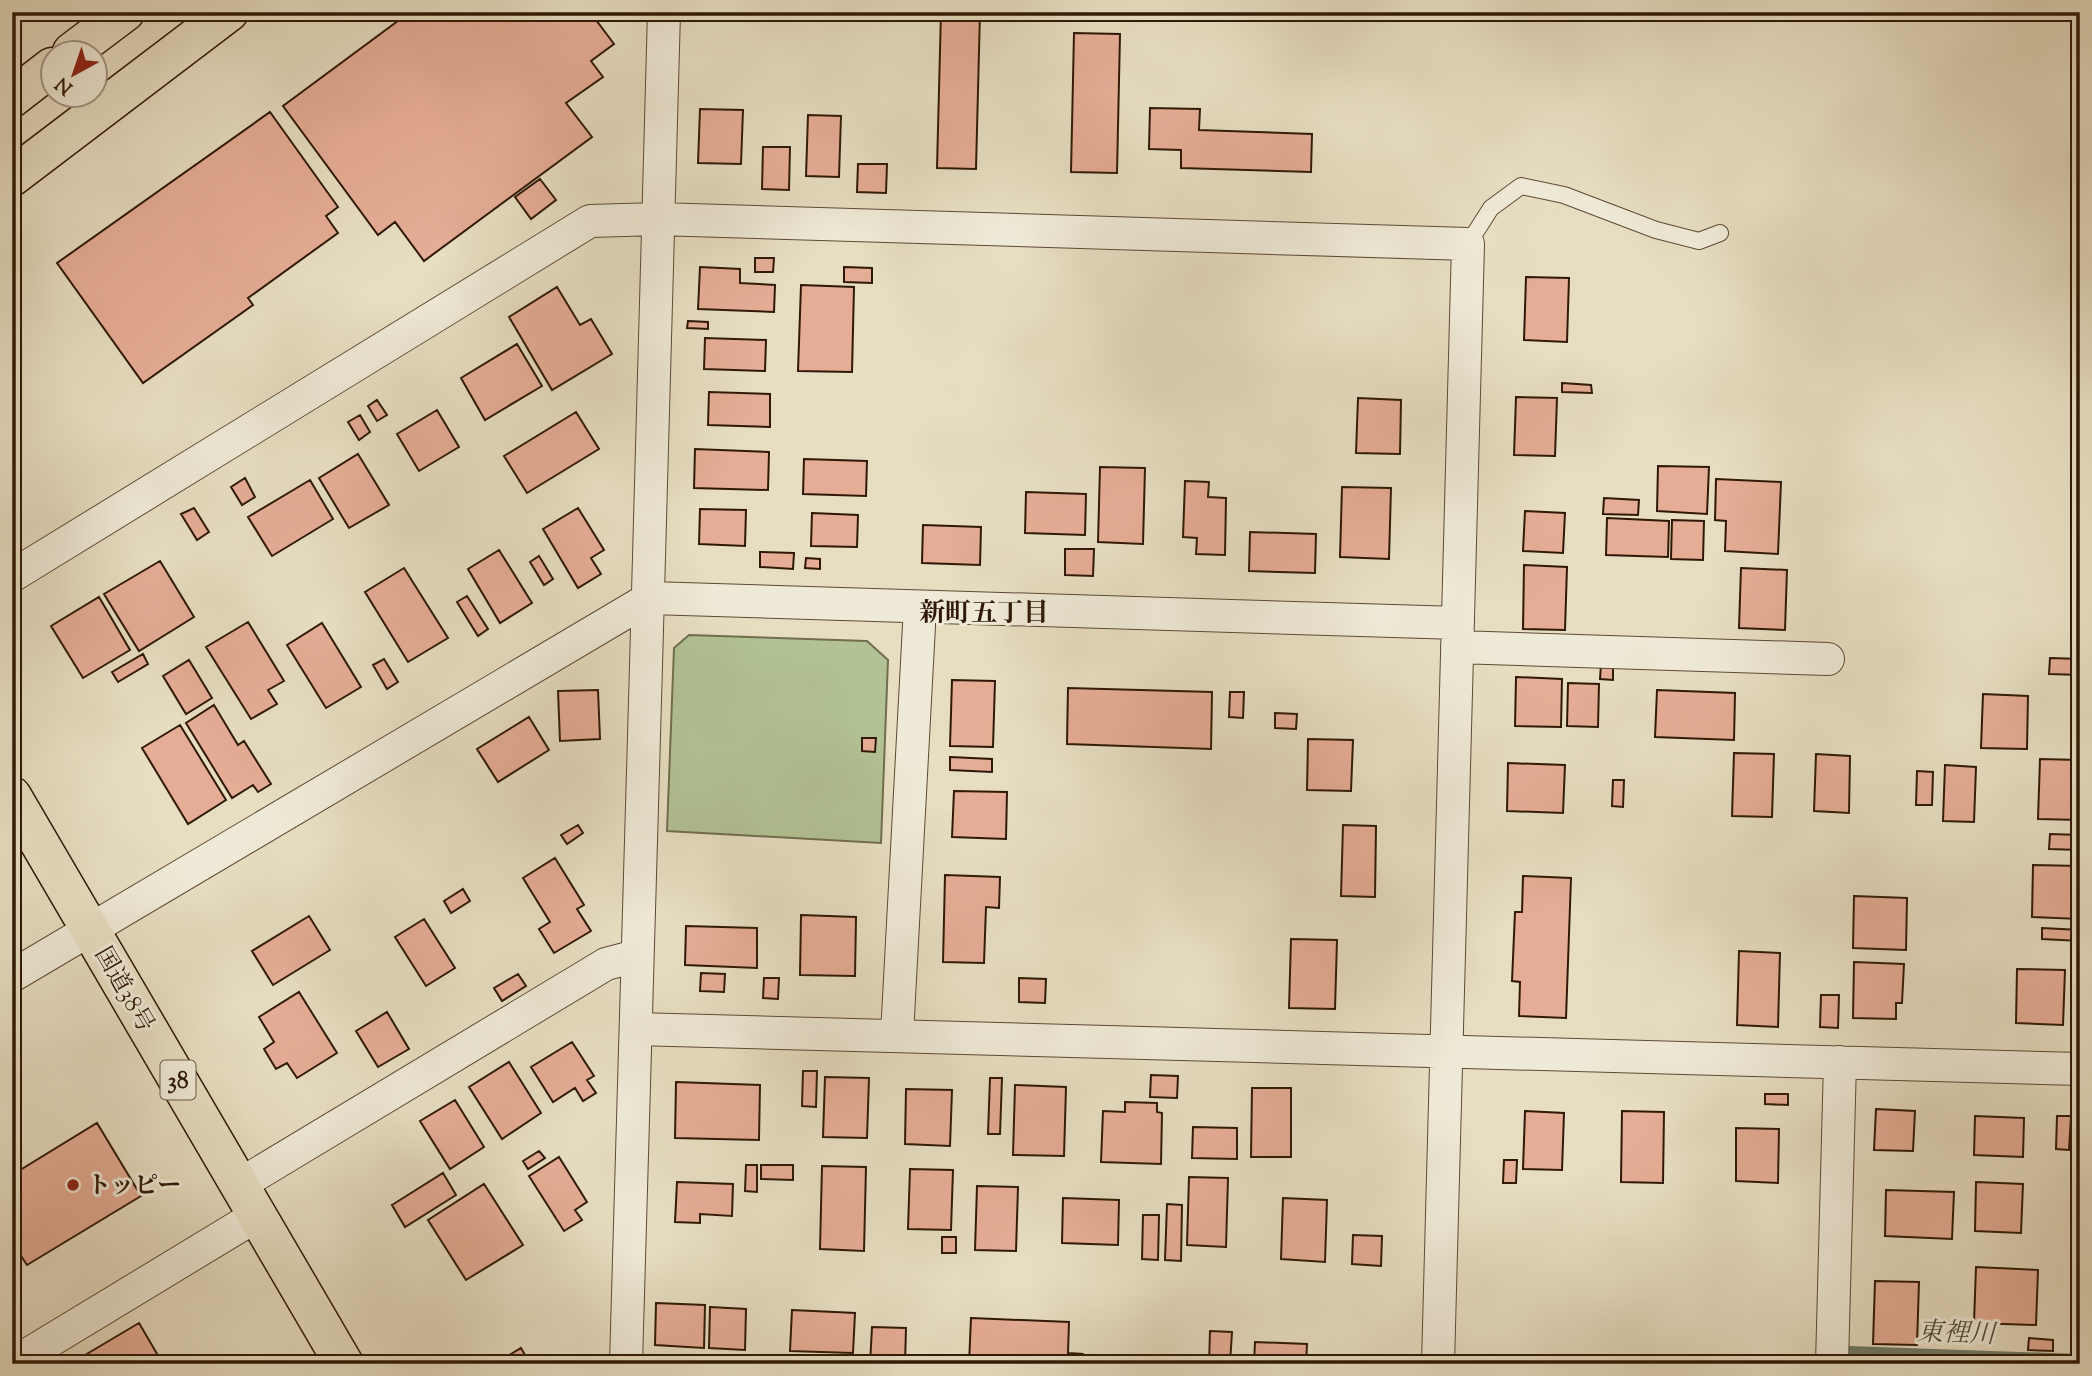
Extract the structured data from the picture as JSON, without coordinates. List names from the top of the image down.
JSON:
{
  "streets": {
    "highway": ["国道38号", "38"]
  },
  "districts": ["新町五丁目"],
  "water": ["東裡川"],
  "places": ["トッピー"],
  "north": "bottom left"
}
